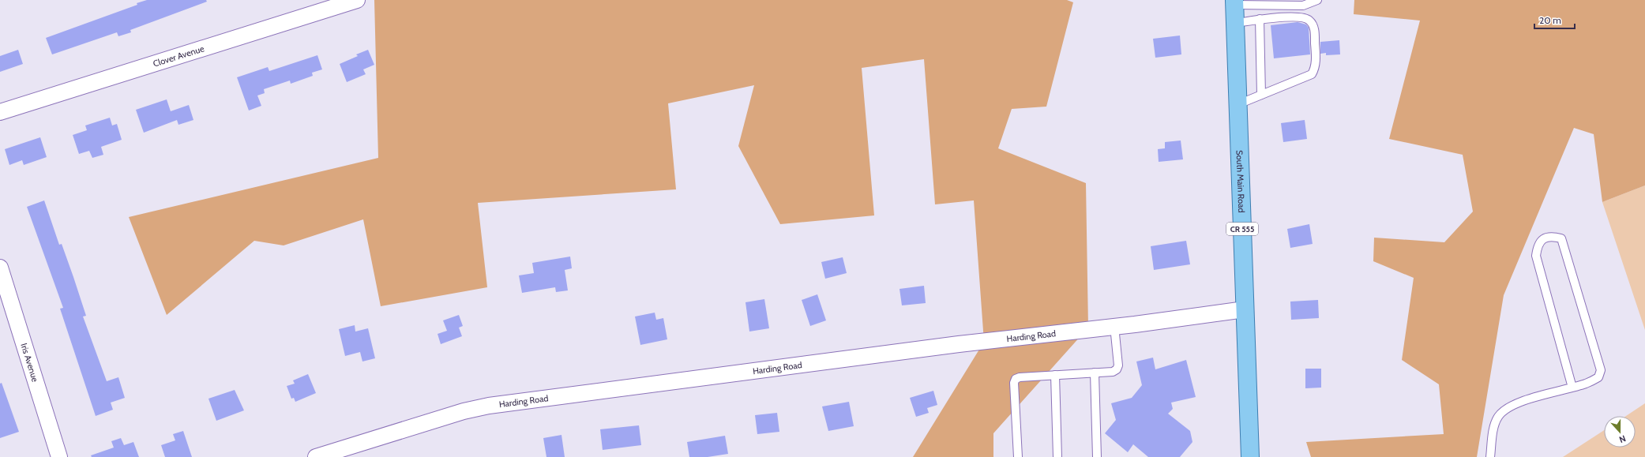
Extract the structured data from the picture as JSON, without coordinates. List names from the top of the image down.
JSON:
{
  "streets": {
    "main road": ["South Main Road", "CR 555"],
    "street": ["Clover Avenue", "Harding Road", "Iris Avenue"]
  },
  "crossings": [
    ["South Main Road", "Harding Road"]
  ],
  "scale_bar": "20 m",
  "north": "bottom"
}
